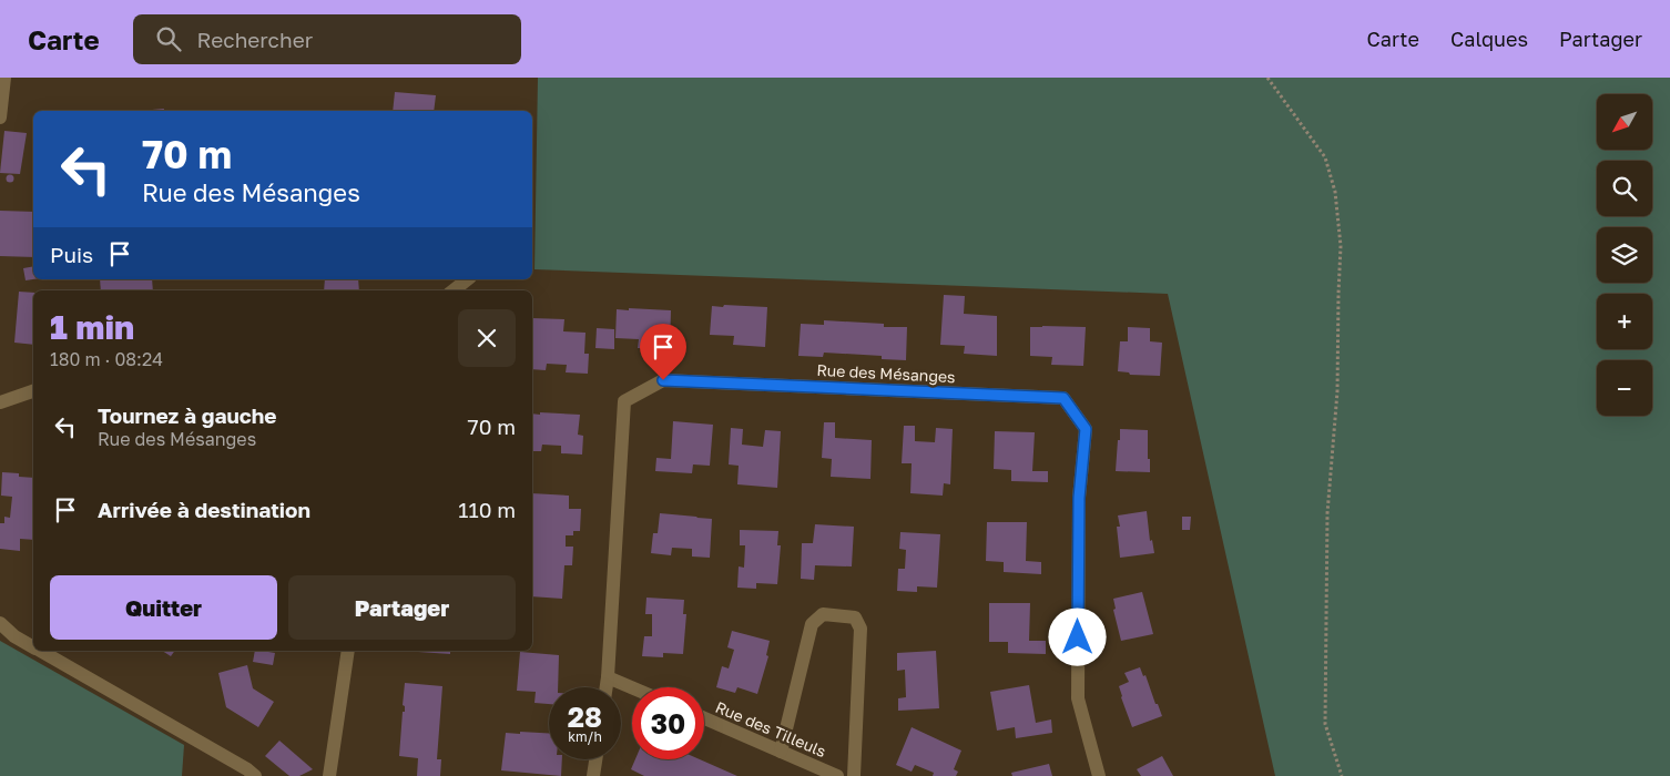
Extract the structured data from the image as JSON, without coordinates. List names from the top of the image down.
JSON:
{
  "streets": {
    "street": ["Rue des Mésanges", "Rue des Tilleuls"]
  },
  "north": "bottom left",
  "page": {
    "header": "Carte",
    "search": "Rechercher",
    "nav": ["Carte", "Calques", "Partager"],
    "map_buttons": ["+", "−"],
    "turn": ["70 m", "Rue des Mésanges"],
    "then": "Puis",
    "heading": ["1 min", "180 m · 08:24"],
    "list": [
      {
        "name": "Tournez à gauche",
        "note": "Rue des Mésanges",
        "value": "70 m"
      },
      {
        "name": "Arrivée à destination",
        "value": "110 m"
      }
    ],
    "buttons": ["Quitter", "Partager"],
    "speed": "28 km/h",
    "limit": "30"
  }
}
